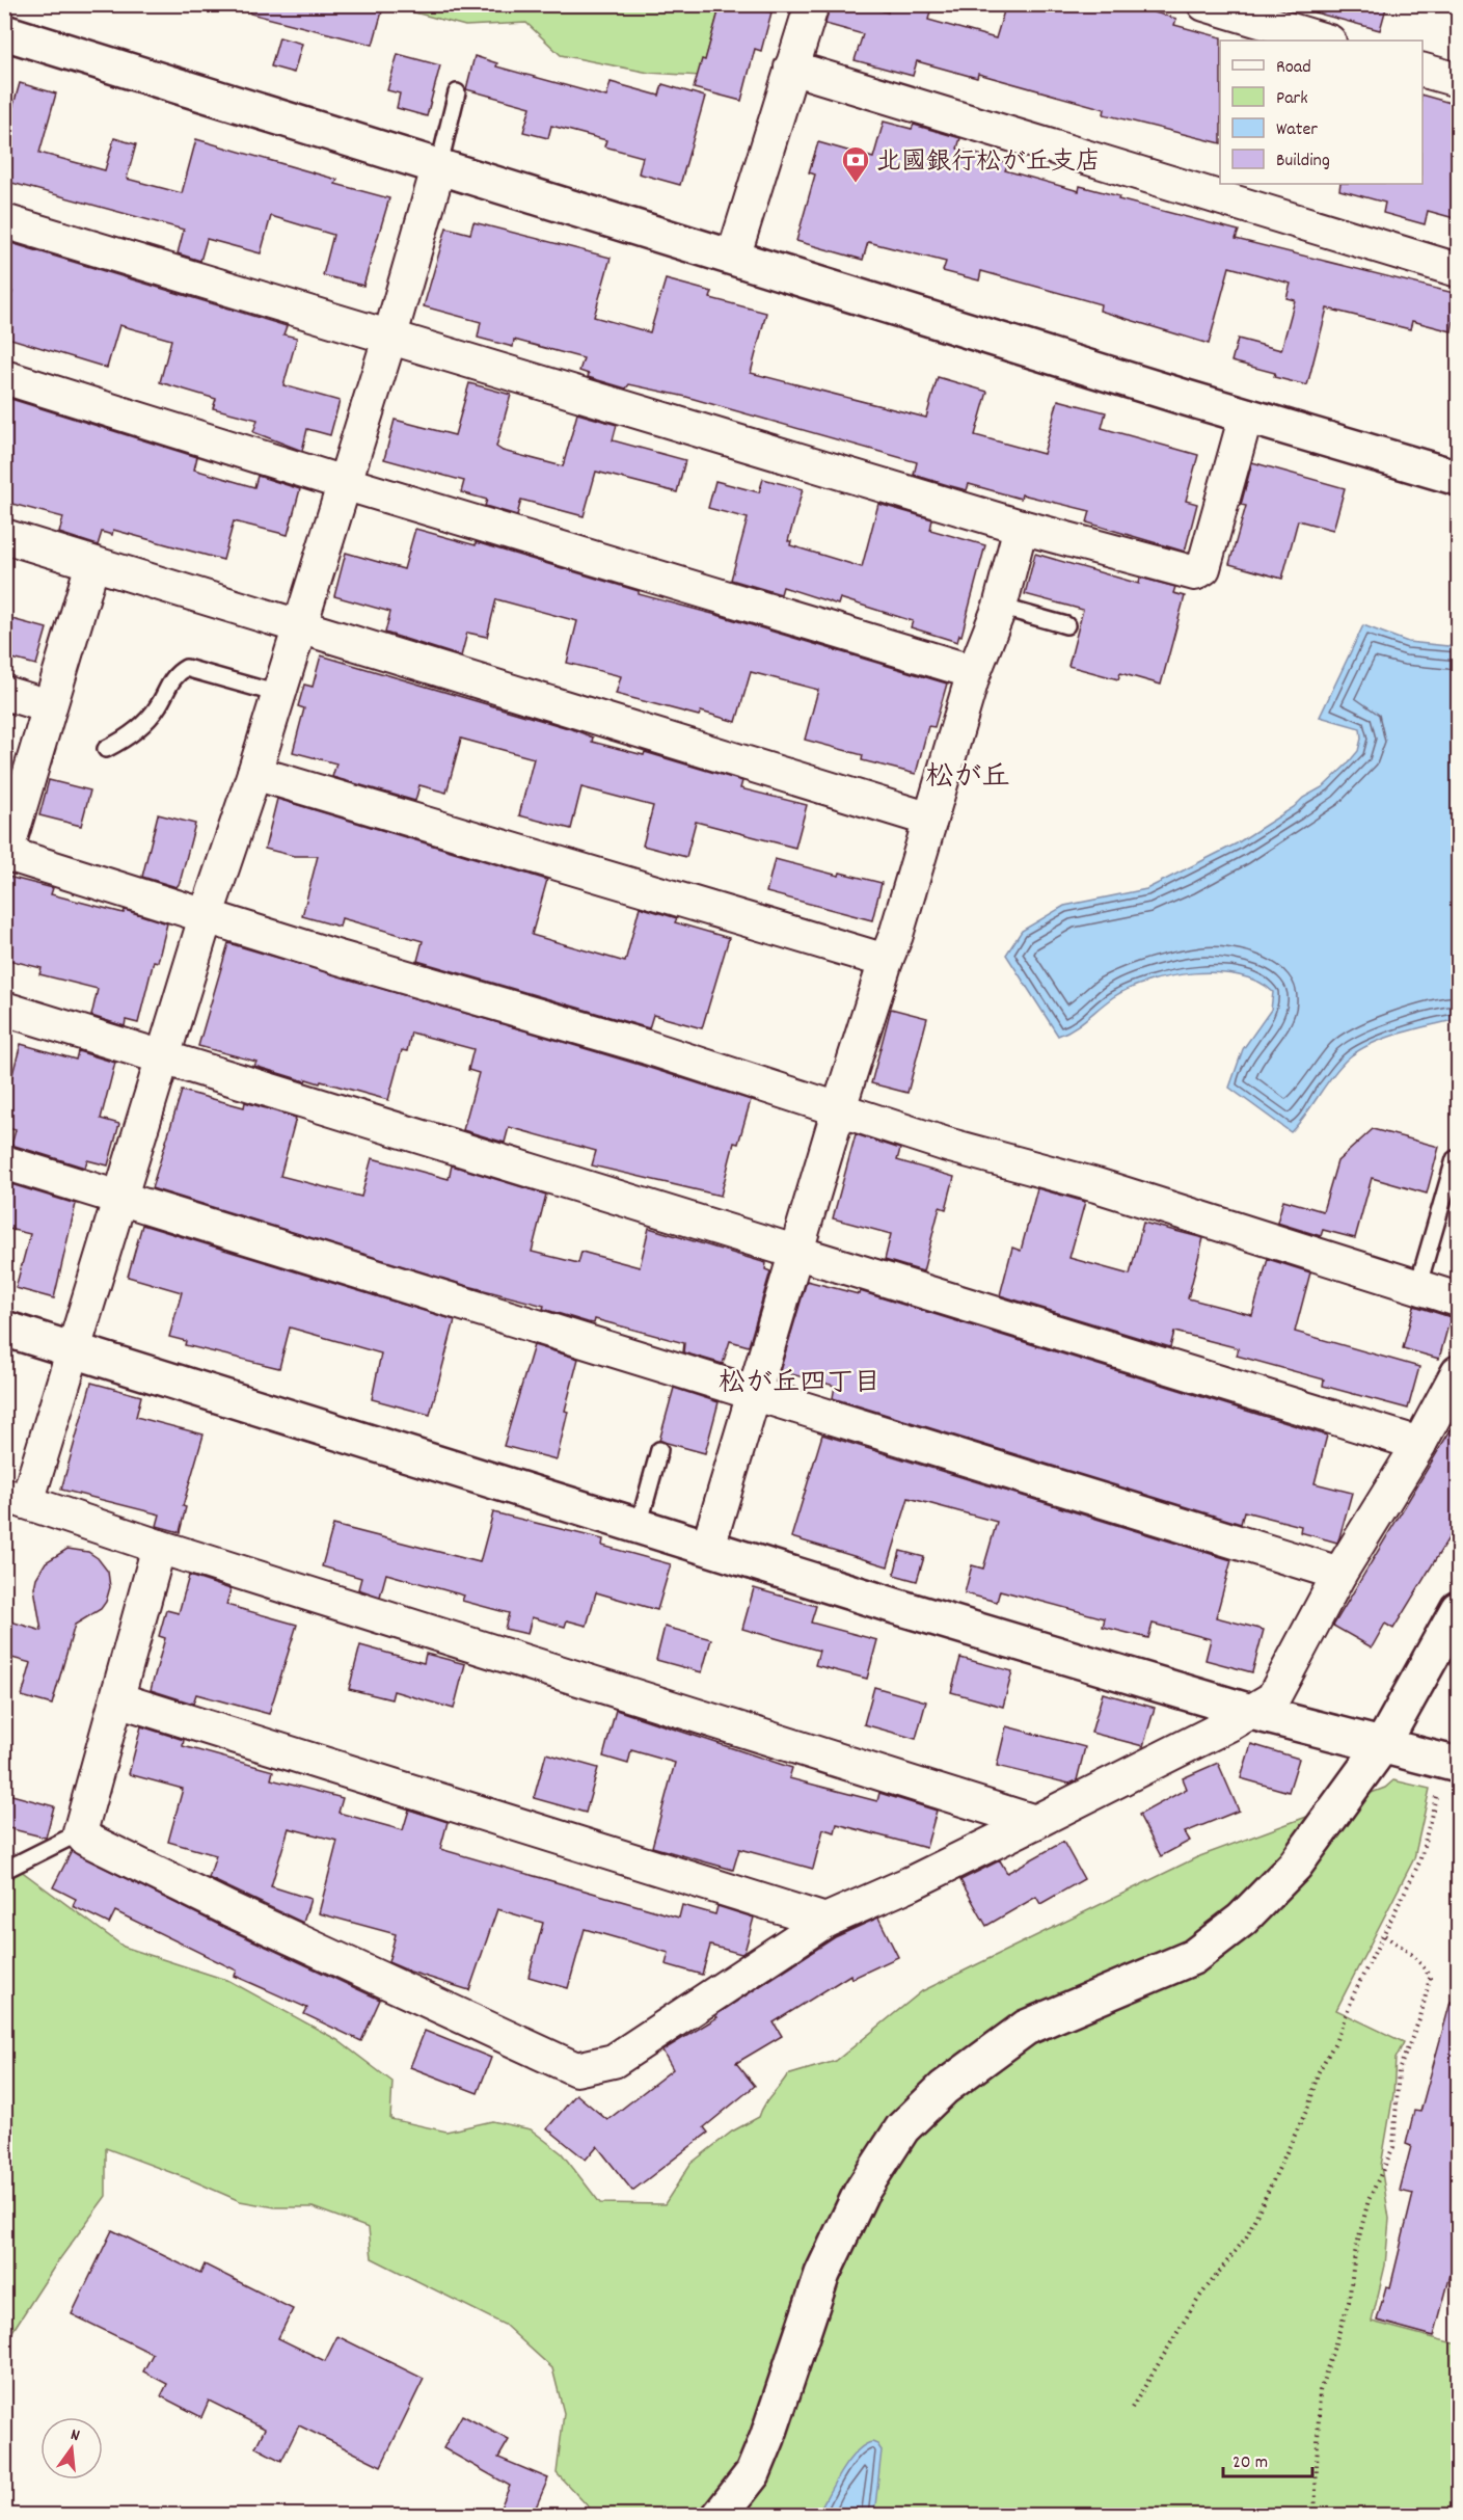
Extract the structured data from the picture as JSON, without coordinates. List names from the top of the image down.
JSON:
{
  "districts": ["松が丘", "松が丘四丁目"],
  "places": {
    "bank": ["北國銀行松が丘支店"]
  },
  "legend": [
    "Road",
    "Park",
    "Water",
    "Building"
  ],
  "scale_bar": "20 m",
  "north": "top"
}
